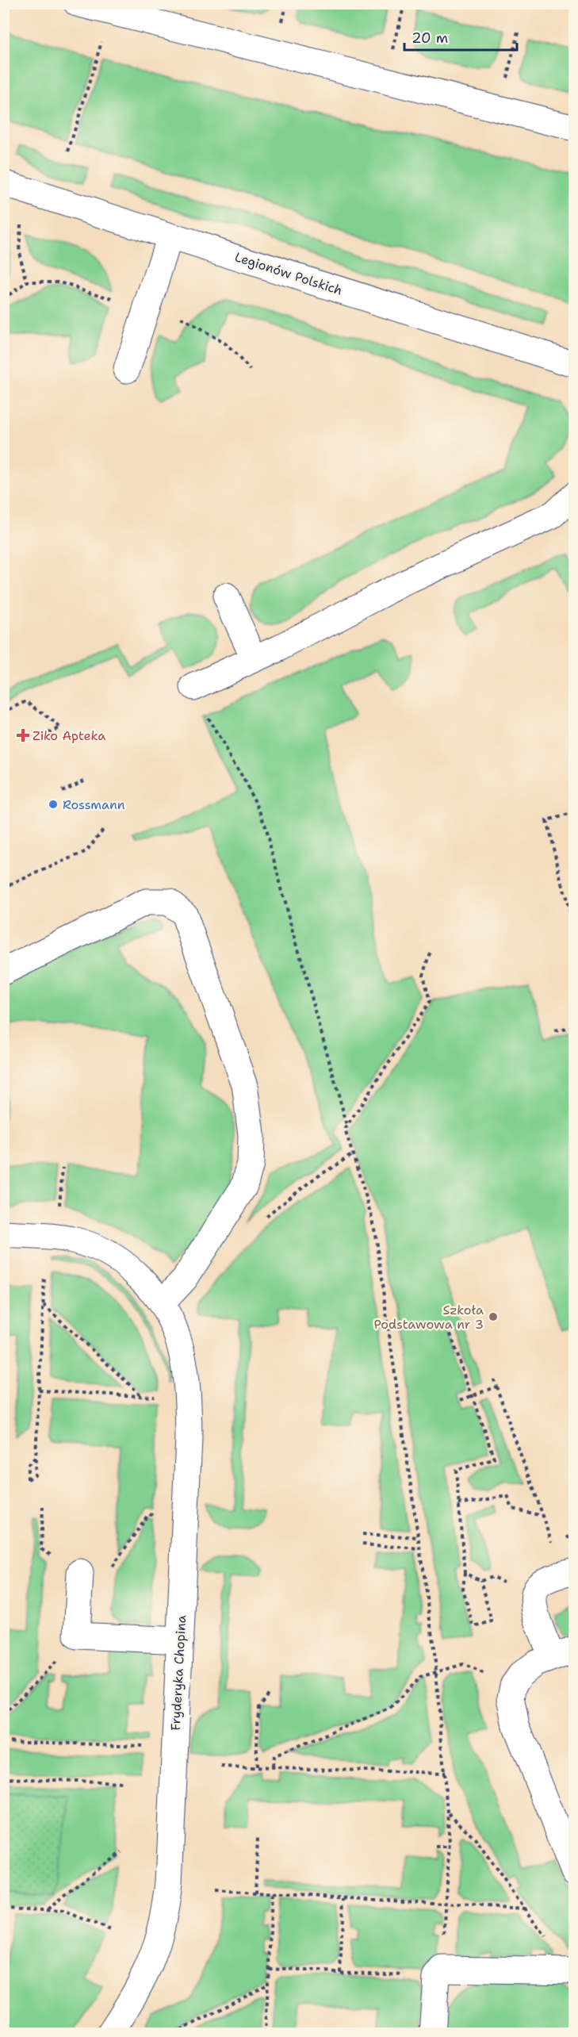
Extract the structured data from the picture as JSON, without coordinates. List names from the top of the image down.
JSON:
{
  "streets": {
    "street": ["Legionów Polskich", "Fryderyka Chopina"]
  },
  "places": {
    "health": ["Ziko Apteka"],
    "other": ["Rossmann", "Szkoła Podstawowa nr 3"]
  },
  "scale_bar": "20 m"
}
